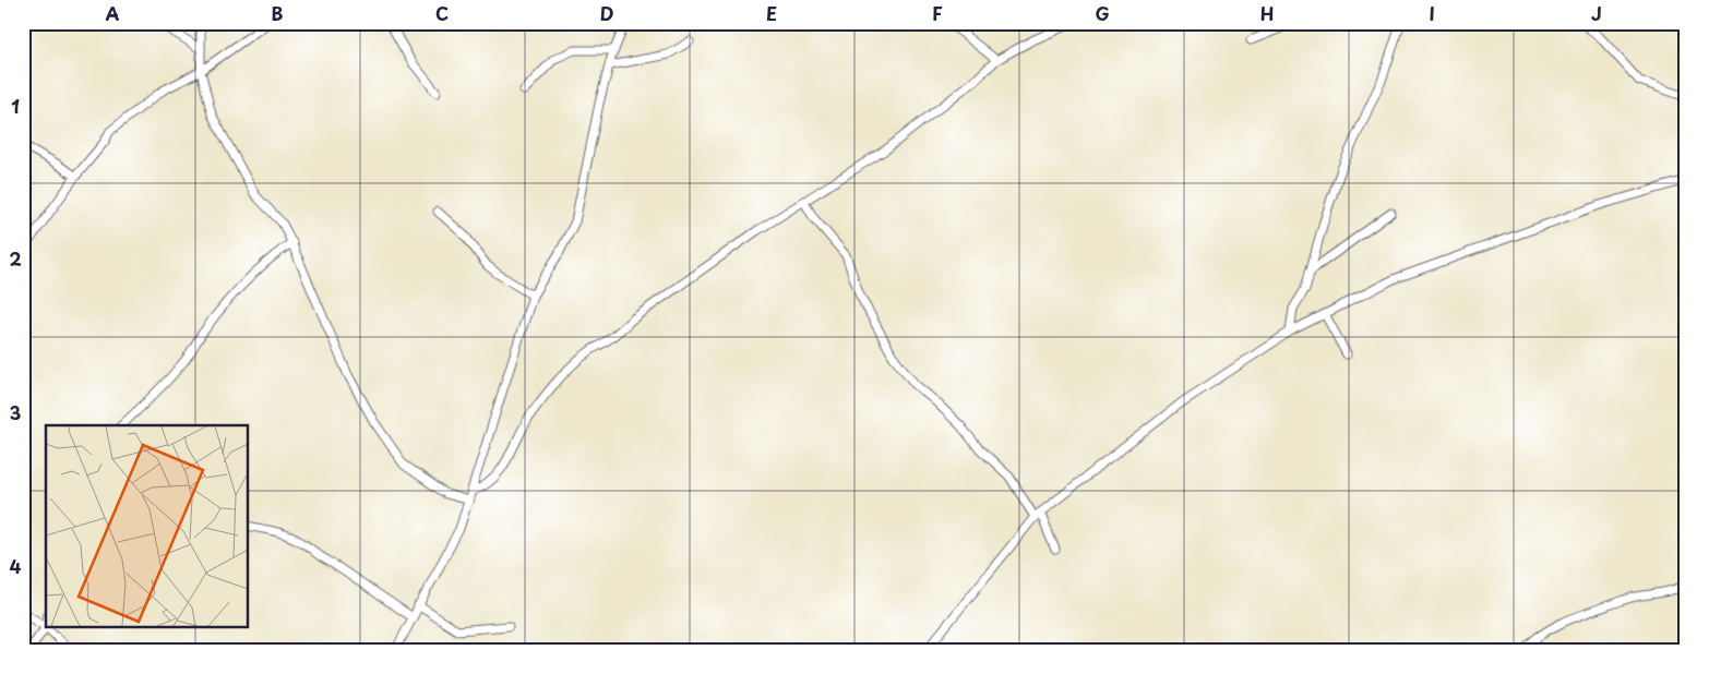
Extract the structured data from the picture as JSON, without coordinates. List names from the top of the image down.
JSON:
{
  "grid": {
    "columns": [
      "A",
      "B",
      "C",
      "D",
      "E",
      "F",
      "G",
      "H",
      "I",
      "J"
    ],
    "rows": [
      "1",
      "2",
      "3",
      "4"
    ]
  }
}
